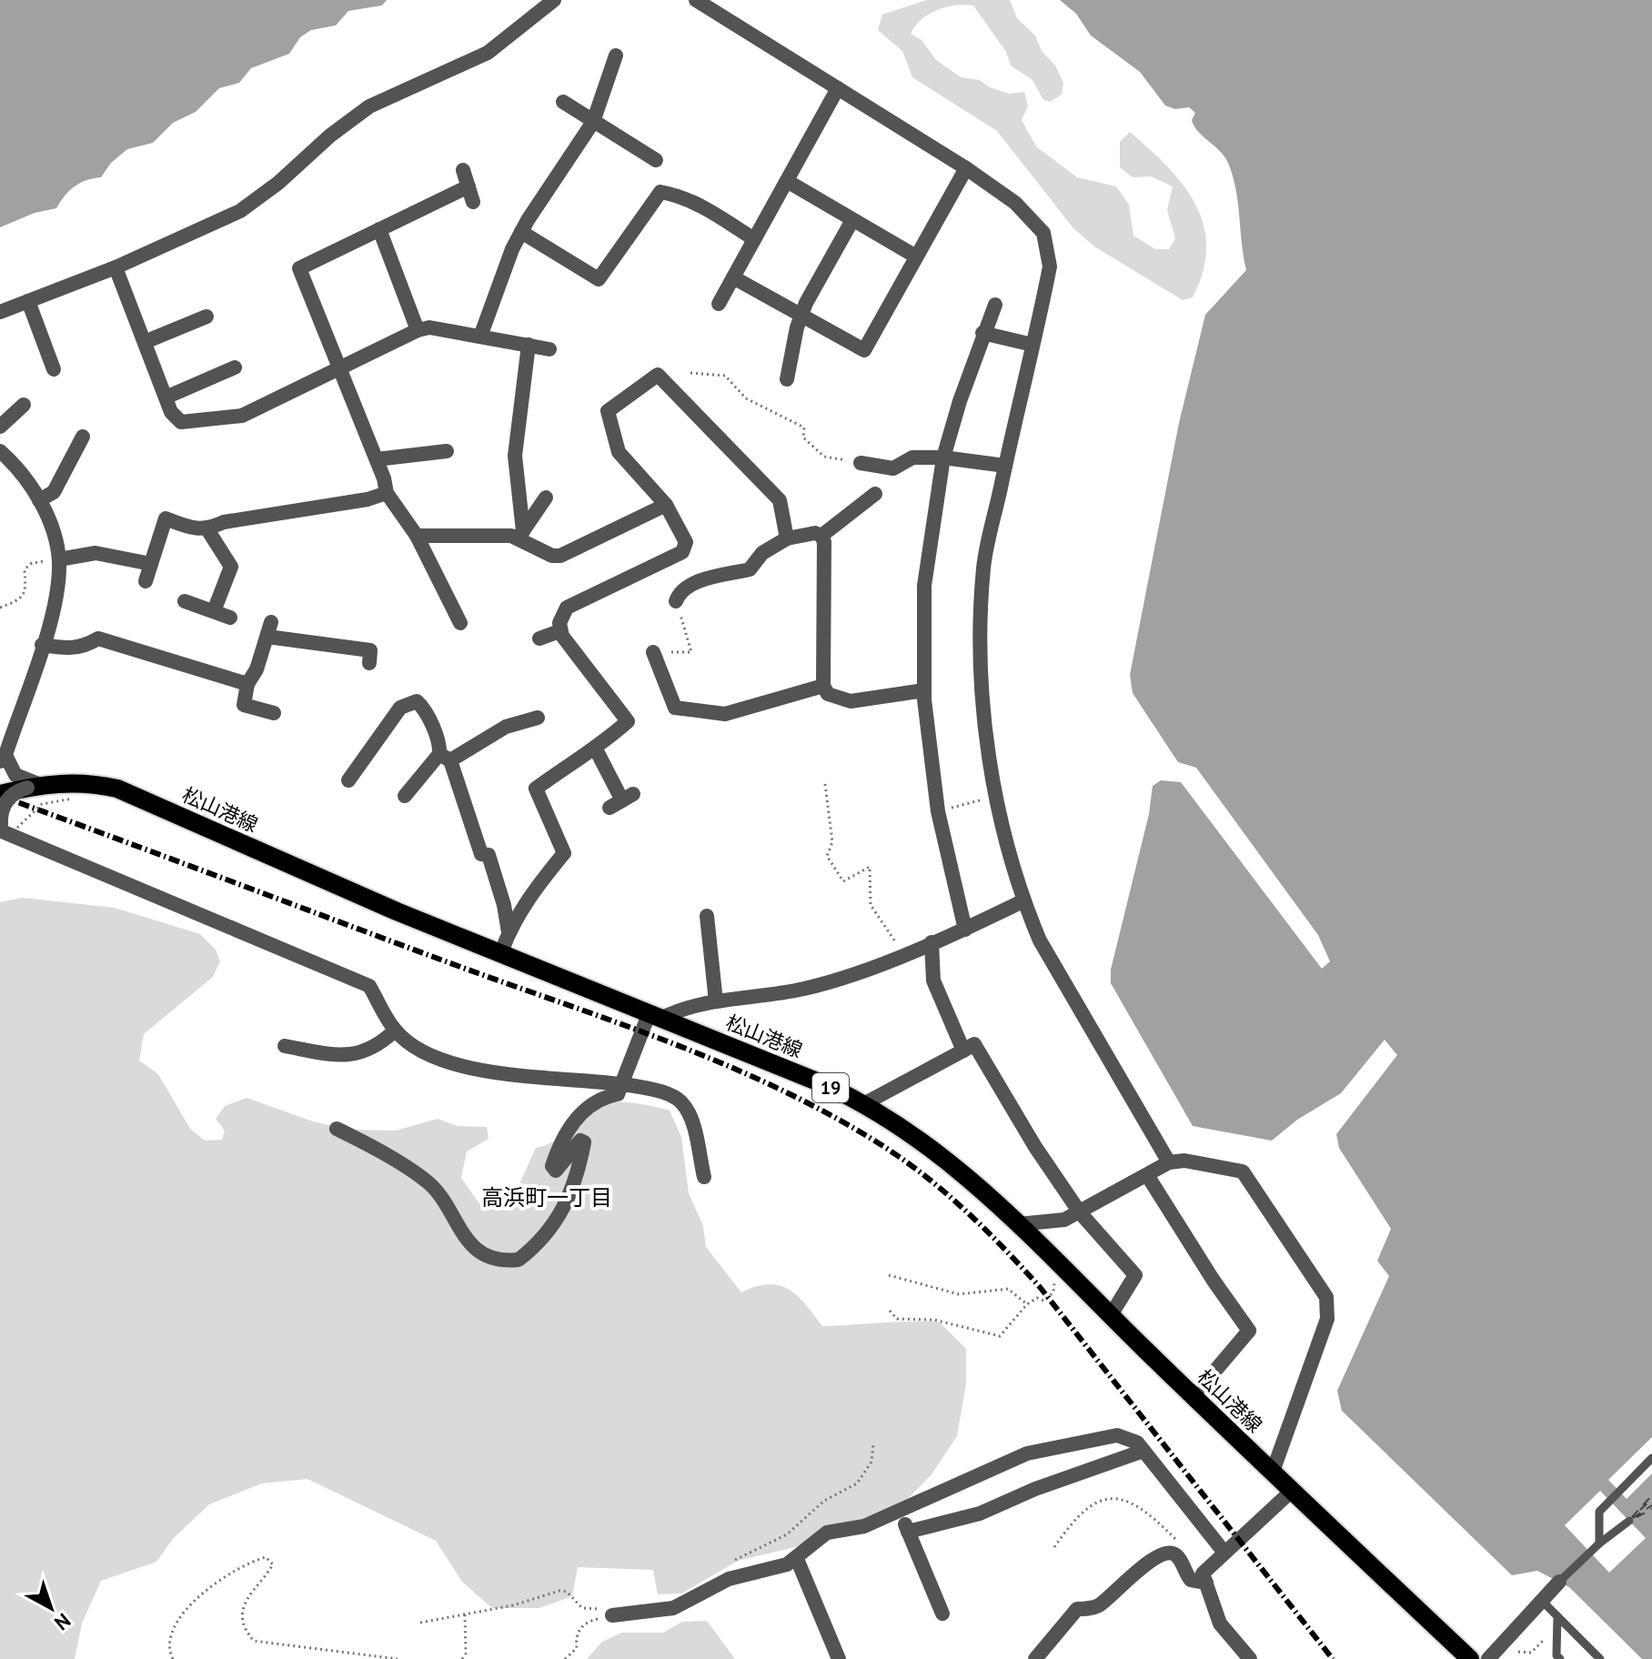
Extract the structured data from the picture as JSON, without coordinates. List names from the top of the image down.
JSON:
{
  "streets": {
    "main road": ["松山港線", "19"]
  },
  "districts": ["高浜町一丁目"],
  "north": "bottom right"
}
